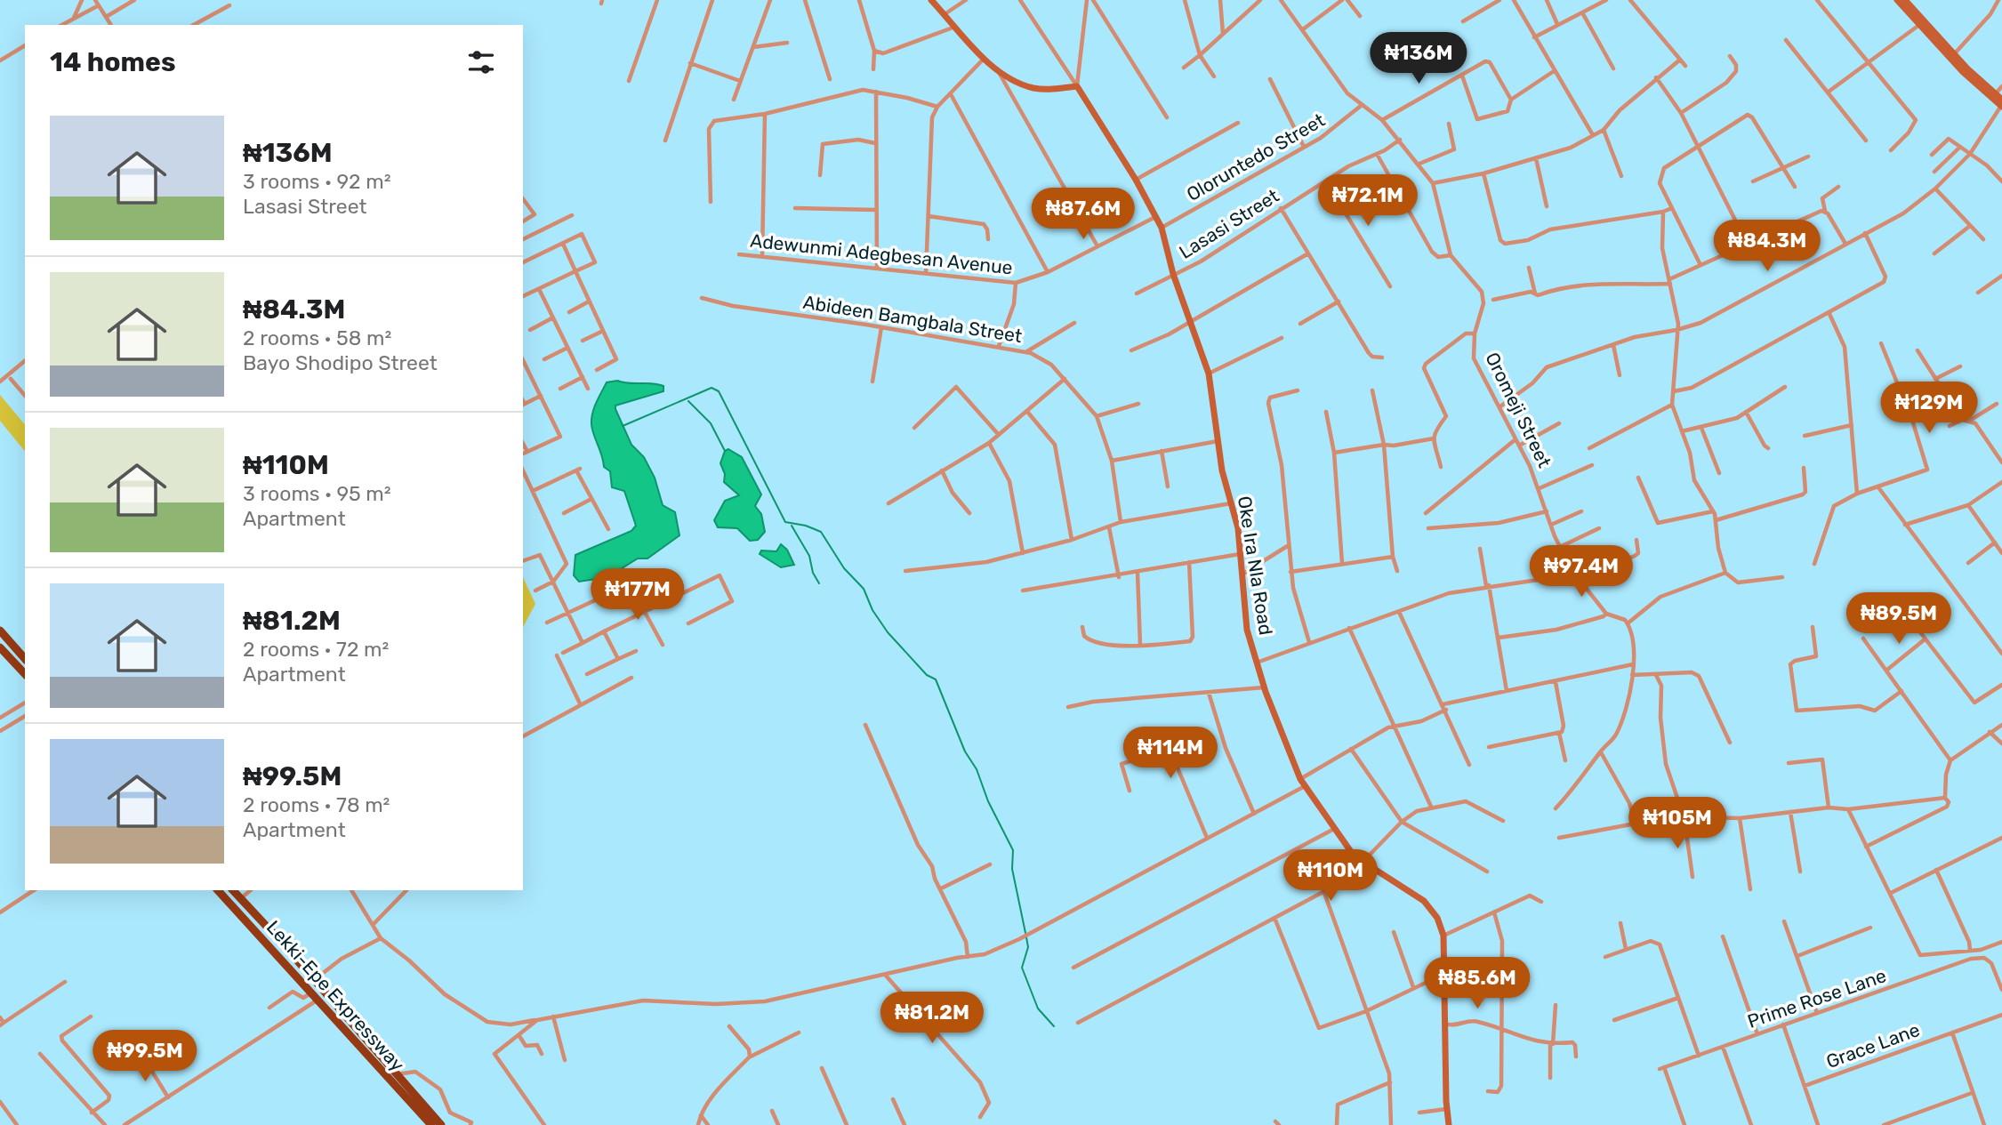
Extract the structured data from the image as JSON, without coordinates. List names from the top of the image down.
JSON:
{
  "streets": {
    "highway": ["Lekki-Epe Expressway"],
    "street": [
      "Oloruntedo Street",
      "Lasasi Street",
      "Adewunmi Adegbesan Avenue",
      "Abideen Bamgbala Street",
      "Oromeji Street",
      "Oke Ira Nla Road",
      "Prime Rose Lane",
      "Grace Lane"
    ]
  },
  "crossings": [
    ["Oloruntedo Street", "Oromeji Street"],
    ["Oloruntedo Street", "Oke Ira Nla Road"],
    ["Lasasi Street", "Oromeji Street"],
    ["Lasasi Street", "Oke Ira Nla Road"],
    ["Adewunmi Adegbesan Avenue", "Oke Ira Nla Road"]
  ],
  "page": {
    "heading": "14 homes",
    "price": [
      "₦136M",
      "₦72.1M",
      "₦87.6M",
      "₦84.3M",
      "₦129M",
      "₦97.4M",
      "₦177M",
      "₦89.5M",
      "₦114M",
      "₦105M",
      "₦110M",
      "₦85.6M",
      "₦81.2M",
      "₦99.5M"
    ],
    "list": [
      {
        "name": "₦136M",
        "note": "3 rooms · 92 m² · Lasasi Street"
      },
      {
        "name": "₦84.3M",
        "note": "2 rooms · 58 m² · Bayo Shodipo Street"
      },
      {
        "name": "₦110M",
        "note": "3 rooms · 95 m² · Apartment"
      },
      {
        "name": "₦81.2M",
        "note": "2 rooms · 72 m² · Apartment"
      },
      {
        "name": "₦99.5M",
        "note": "2 rooms · 78 m² · Apartment"
      }
    ]
  }
}
